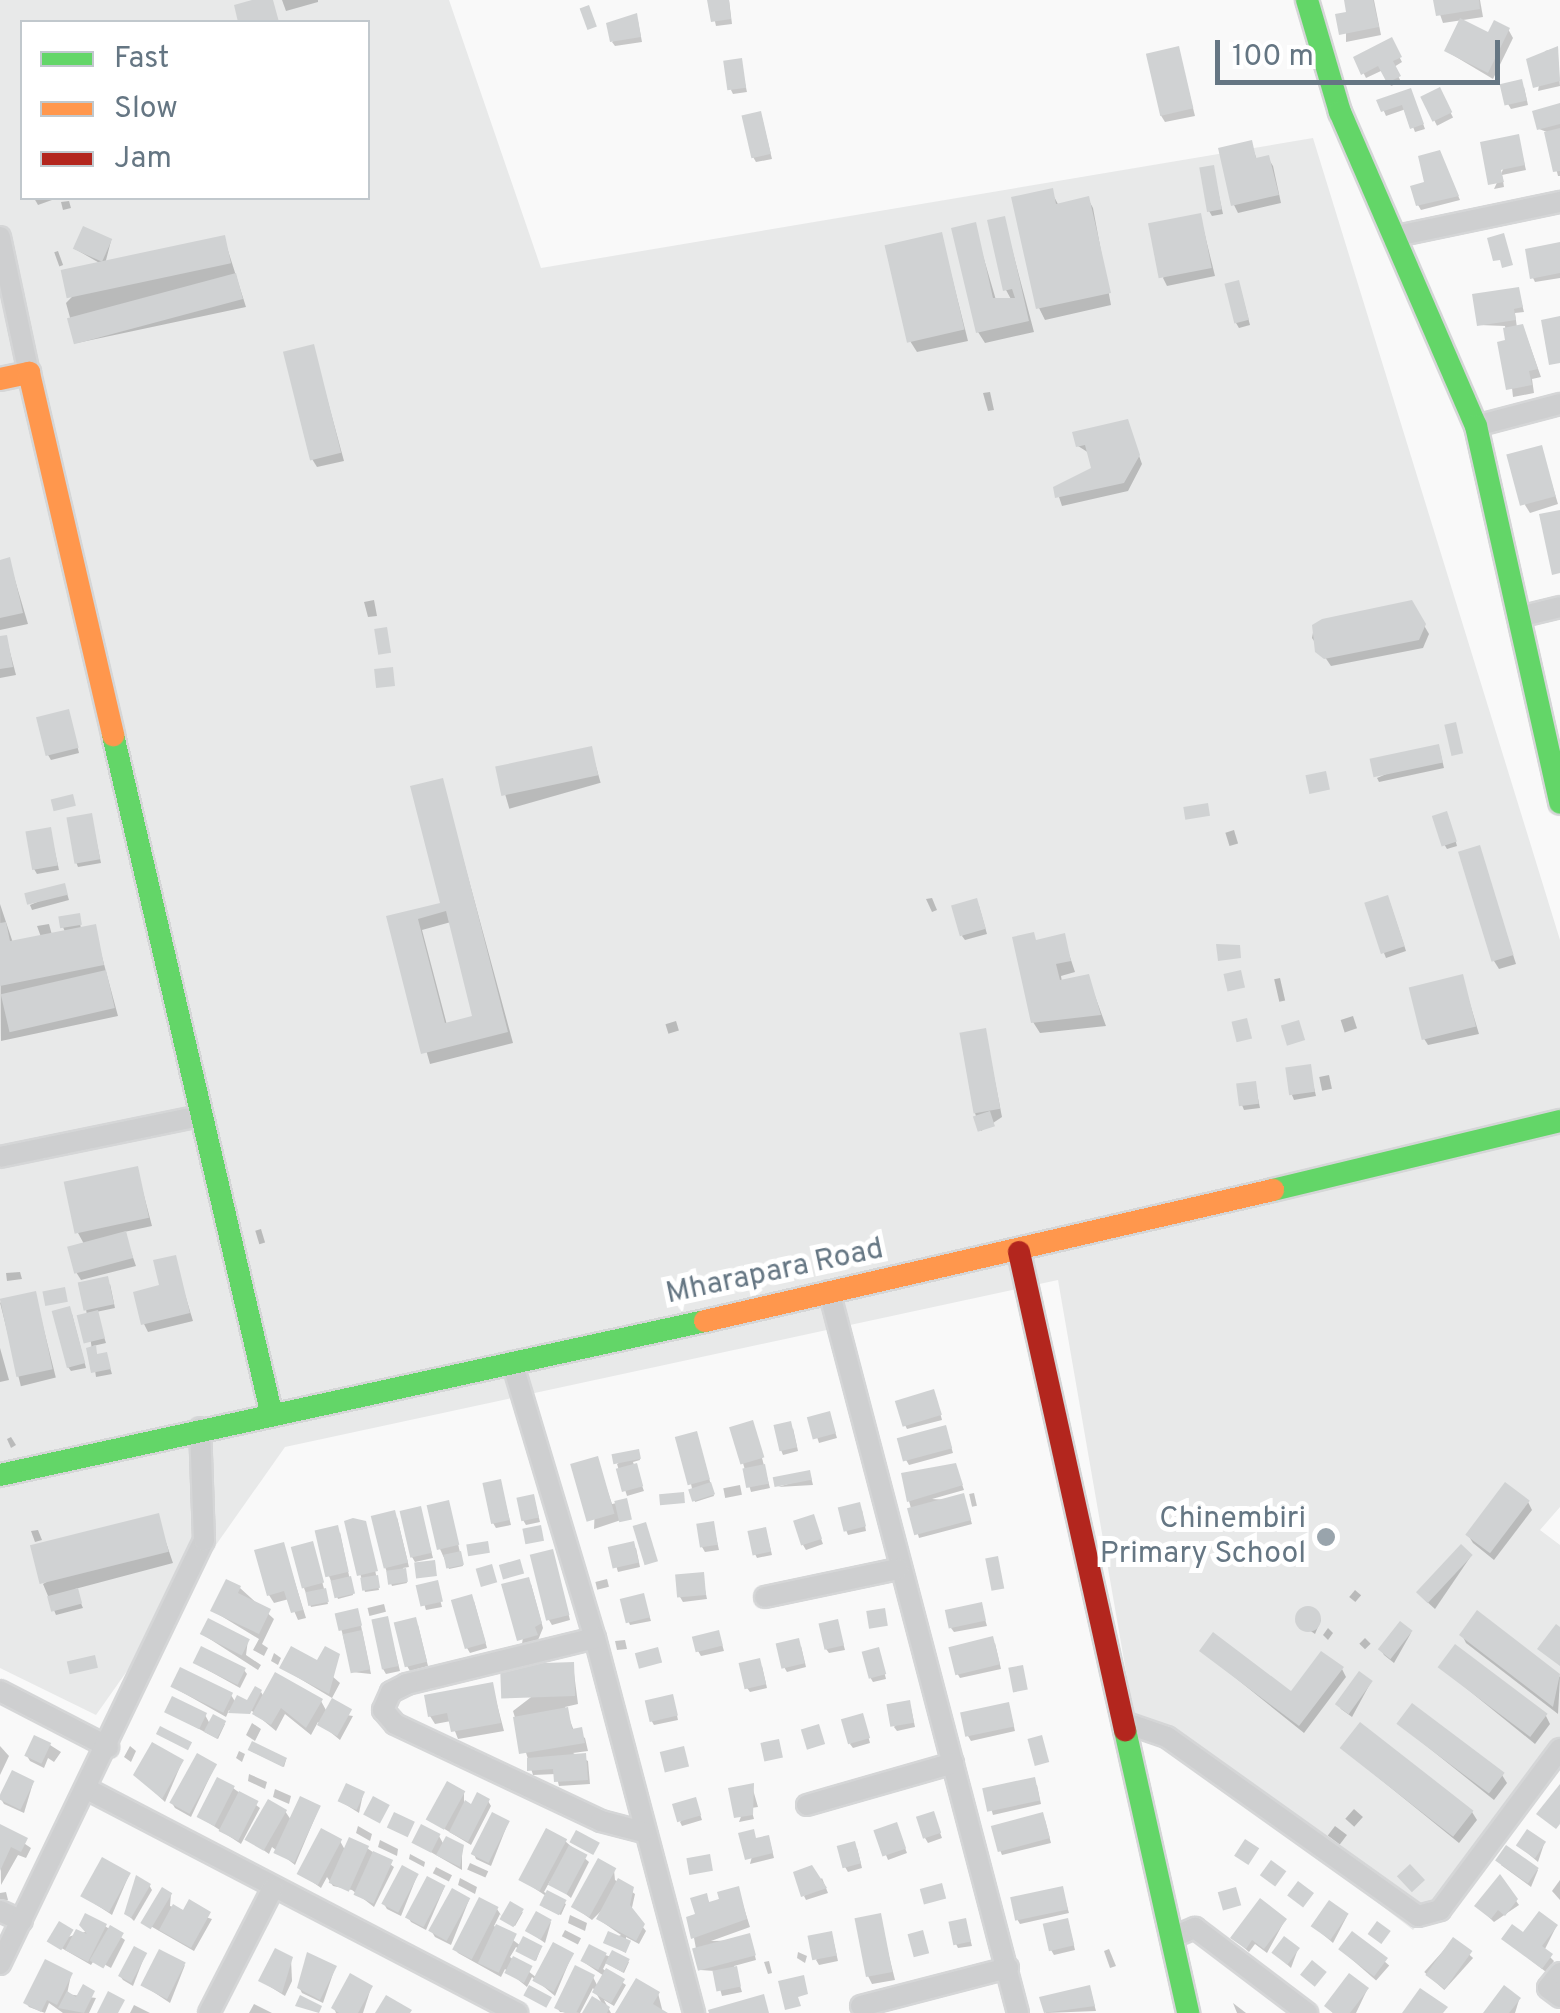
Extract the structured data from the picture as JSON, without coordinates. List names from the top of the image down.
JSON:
{
  "streets": {
    "street": ["Mharapara Road"]
  },
  "places": ["Chinembiri Primary School"],
  "legend": ["Fast", "Slow", "Jam"],
  "scale_bar": "100 m"
}
